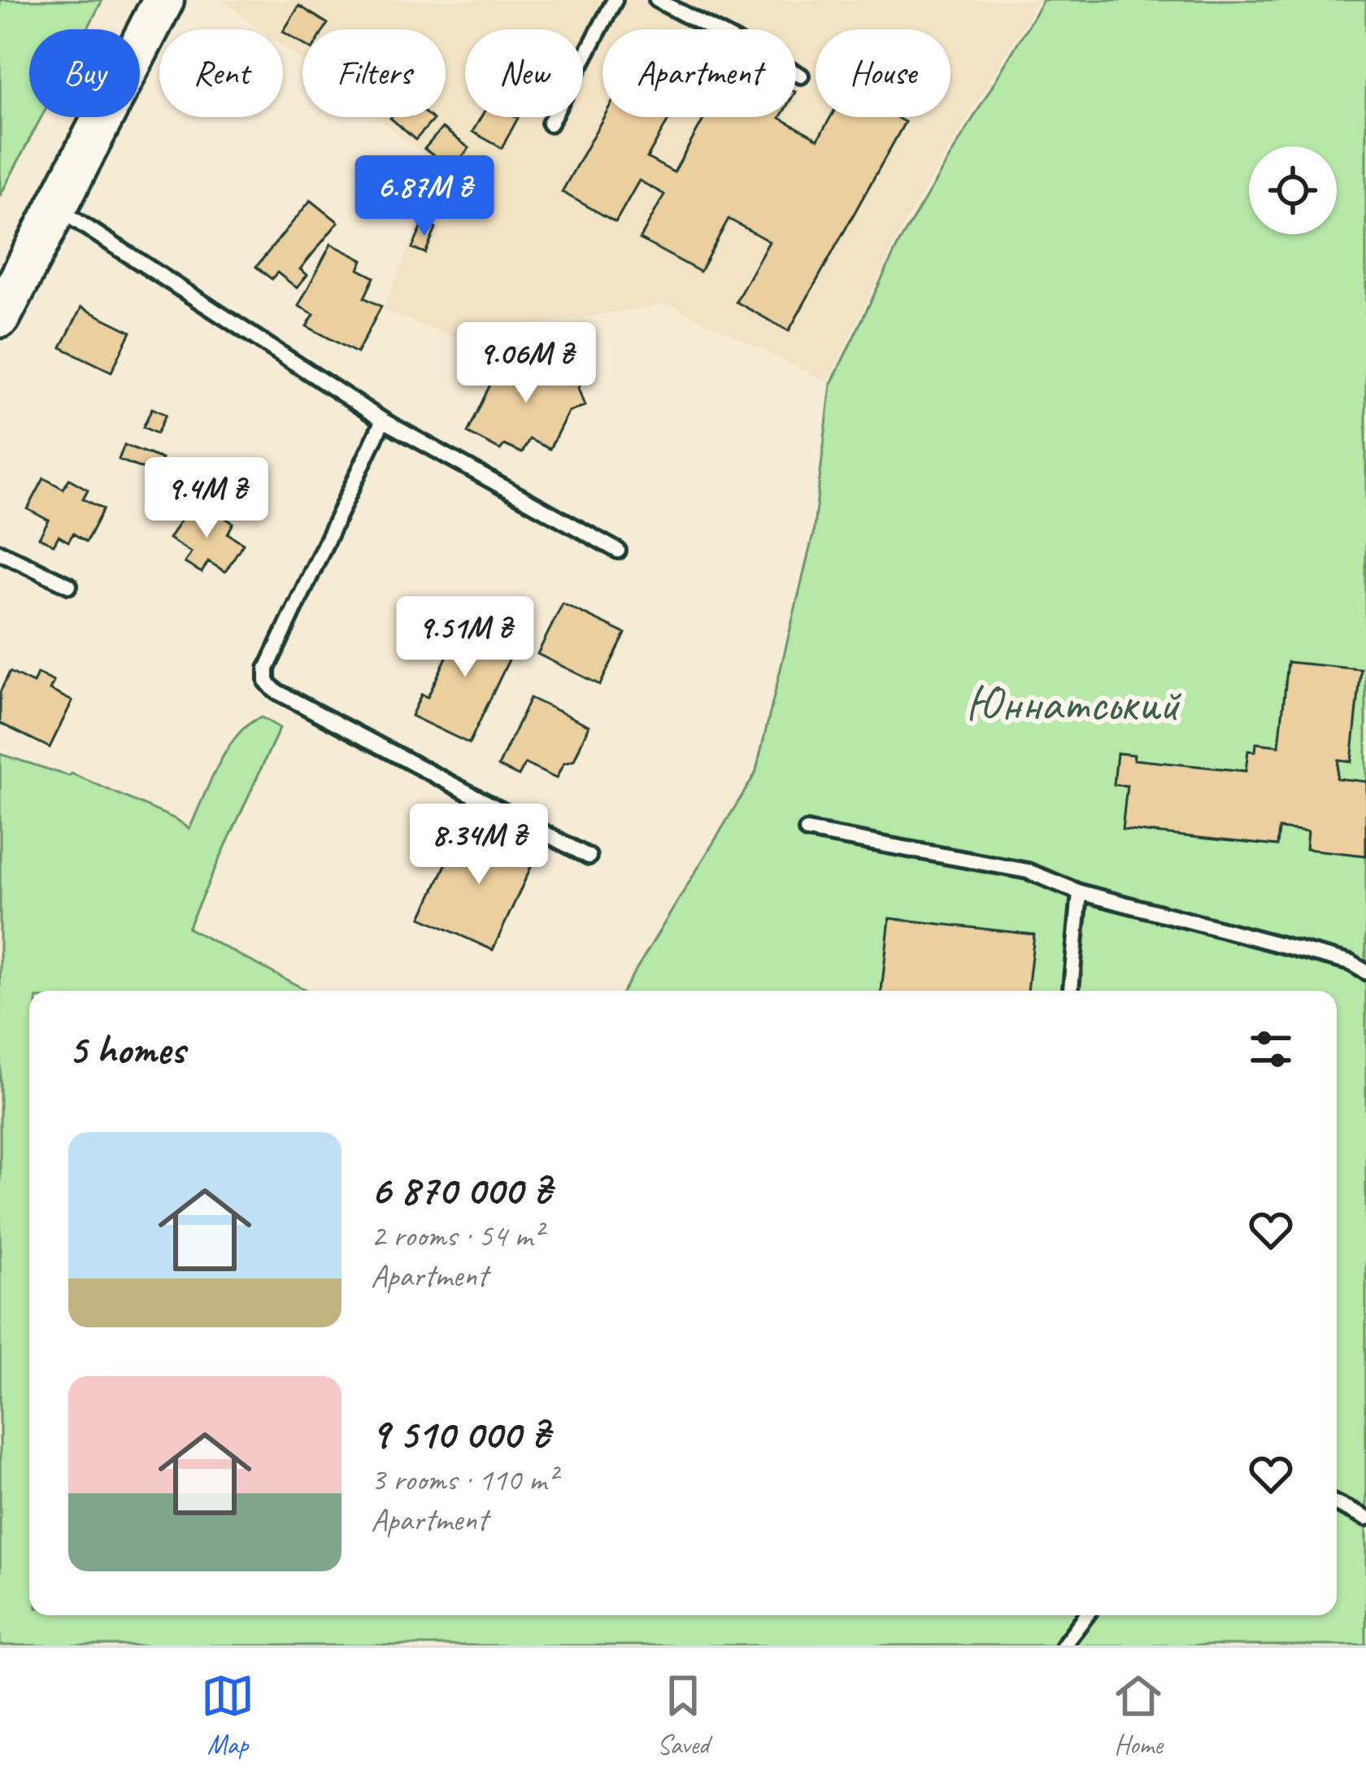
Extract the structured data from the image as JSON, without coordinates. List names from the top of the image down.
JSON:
{
  "parks": ["Юннатський"],
  "page": {
    "chip": [
      "Buy",
      "Rent",
      "Filters",
      "New",
      "Apartment",
      "House"
    ],
    "price": [
      "6.87M ₴",
      "9.06M ₴",
      "9.4M ₴",
      "9.51M ₴",
      "8.34M ₴"
    ],
    "heading": "5 homes",
    "list": [
      {
        "name": "6 870 000 ₴",
        "note": "2 rooms · 54 m² · Apartment"
      },
      {
        "name": "9 510 000 ₴",
        "note": "3 rooms · 110 m² · Apartment"
      }
    ],
    "tabs": ["Map", "Saved", "Home"]
  }
}
